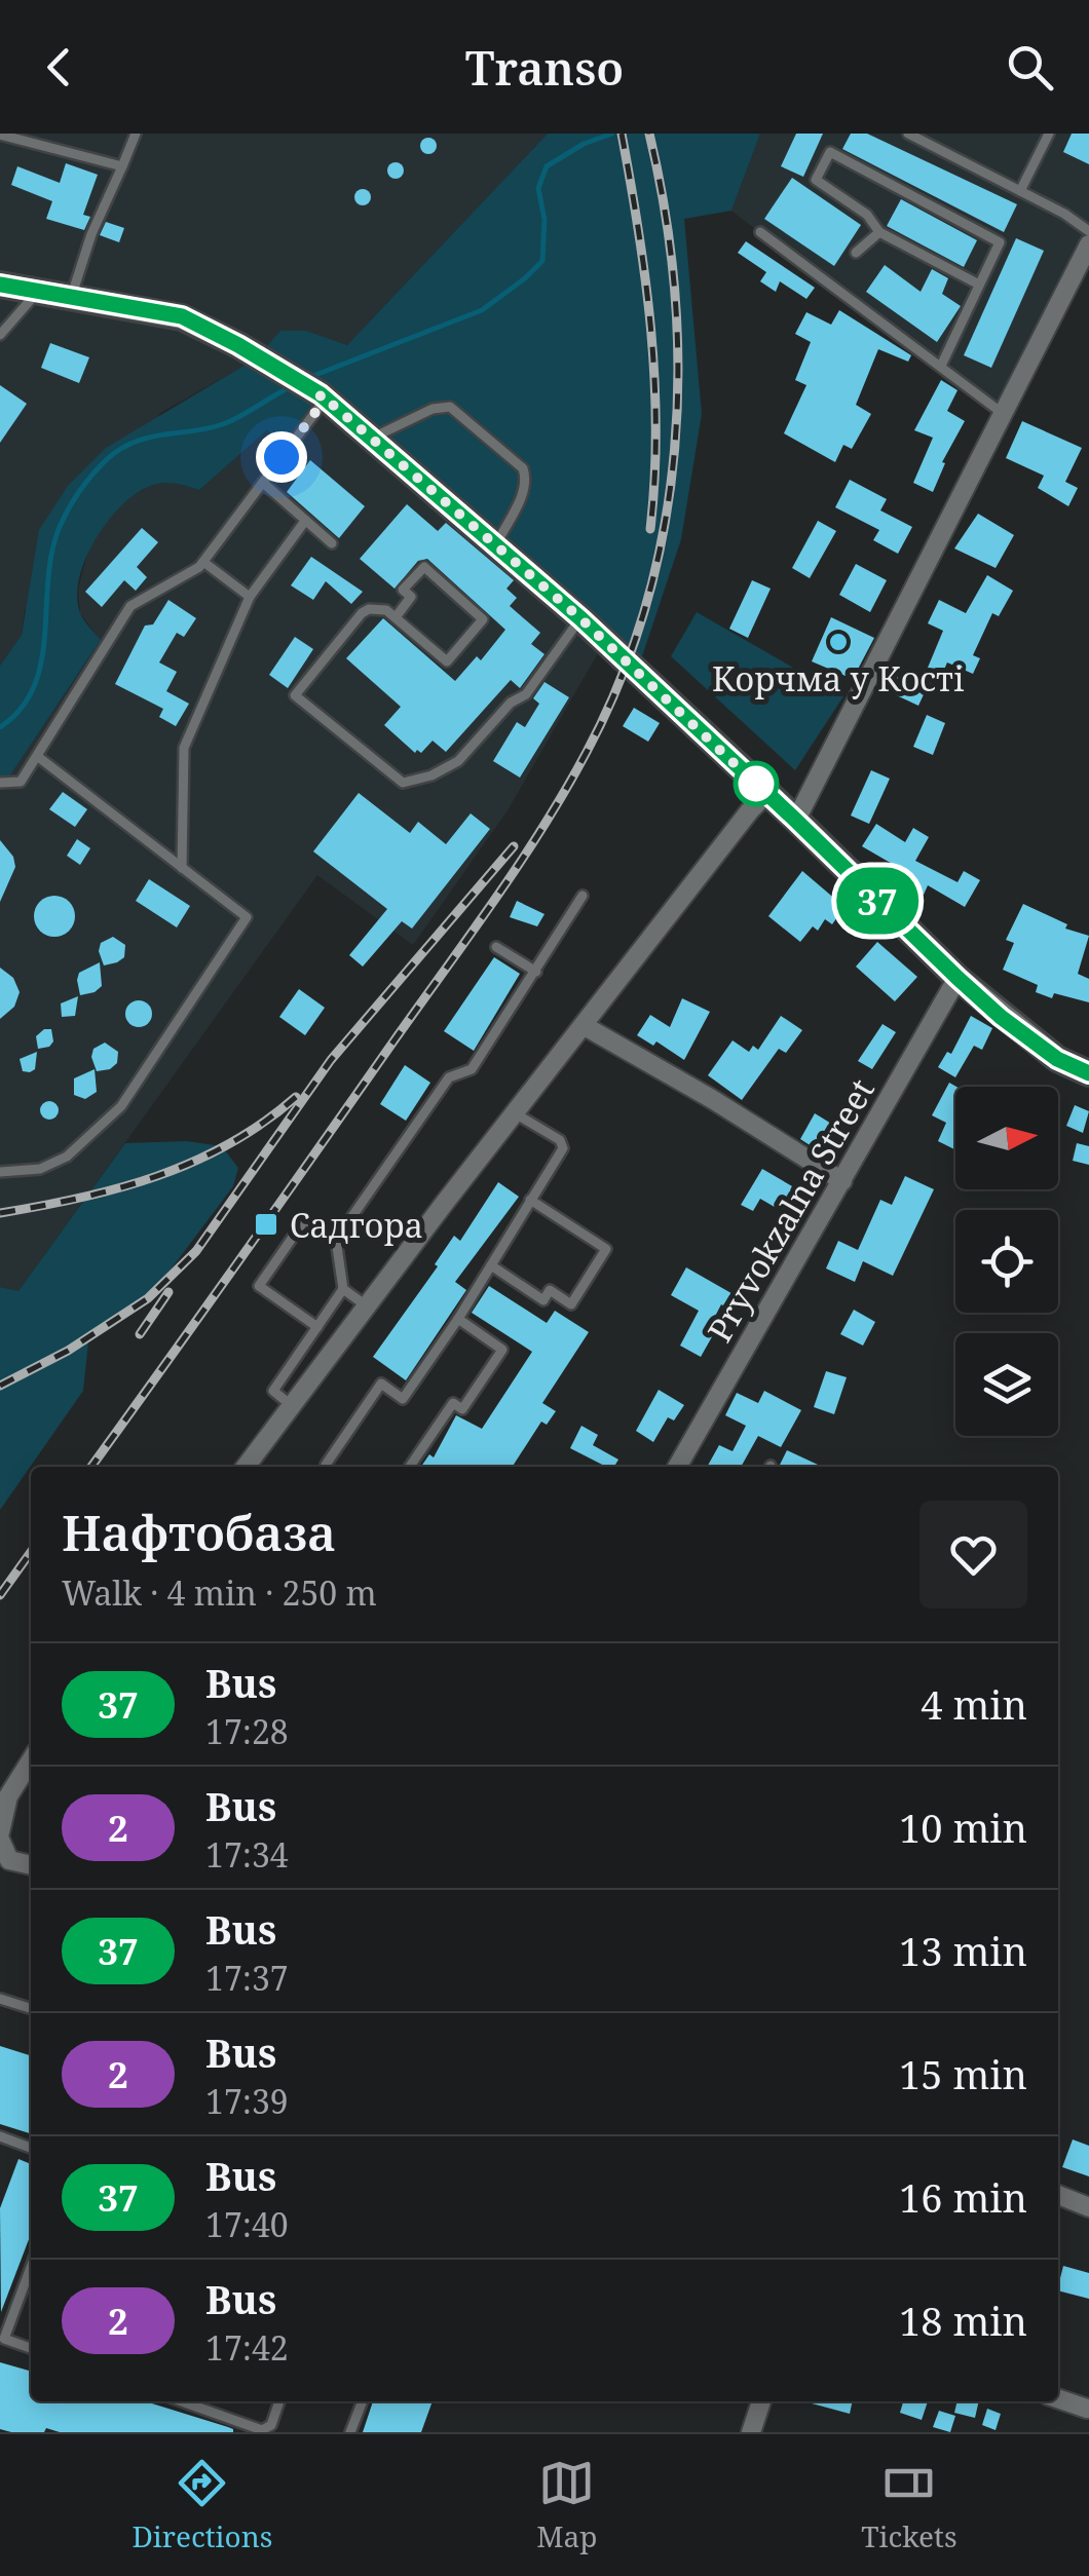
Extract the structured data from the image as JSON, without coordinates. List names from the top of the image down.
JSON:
{
  "streets": {
    "street": ["Pryvokzalna Street"]
  },
  "places": {
    "other": ["Корчма у Кості"],
    "transit": ["Садгора"]
  },
  "lines": ["bus line 37"],
  "north": "right",
  "page": {
    "header": "Transo",
    "on_map": "37",
    "heading": ["Нафтобаза", "Walk · 4 min · 250 m"],
    "list": [
      {
        "mark": "37",
        "name": "Bus",
        "note": "17:28",
        "value": "4 min"
      },
      {
        "mark": "2",
        "name": "Bus",
        "note": "17:34",
        "value": "10 min"
      },
      {
        "mark": "37",
        "name": "Bus",
        "note": "17:37",
        "value": "13 min"
      },
      {
        "mark": "2",
        "name": "Bus",
        "note": "17:39",
        "value": "15 min"
      },
      {
        "mark": "37",
        "name": "Bus",
        "note": "17:40",
        "value": "16 min"
      },
      {
        "mark": "2",
        "name": "Bus",
        "note": "17:42",
        "value": "18 min"
      }
    ],
    "tabs": ["Directions", "Map", "Tickets"]
  }
}
